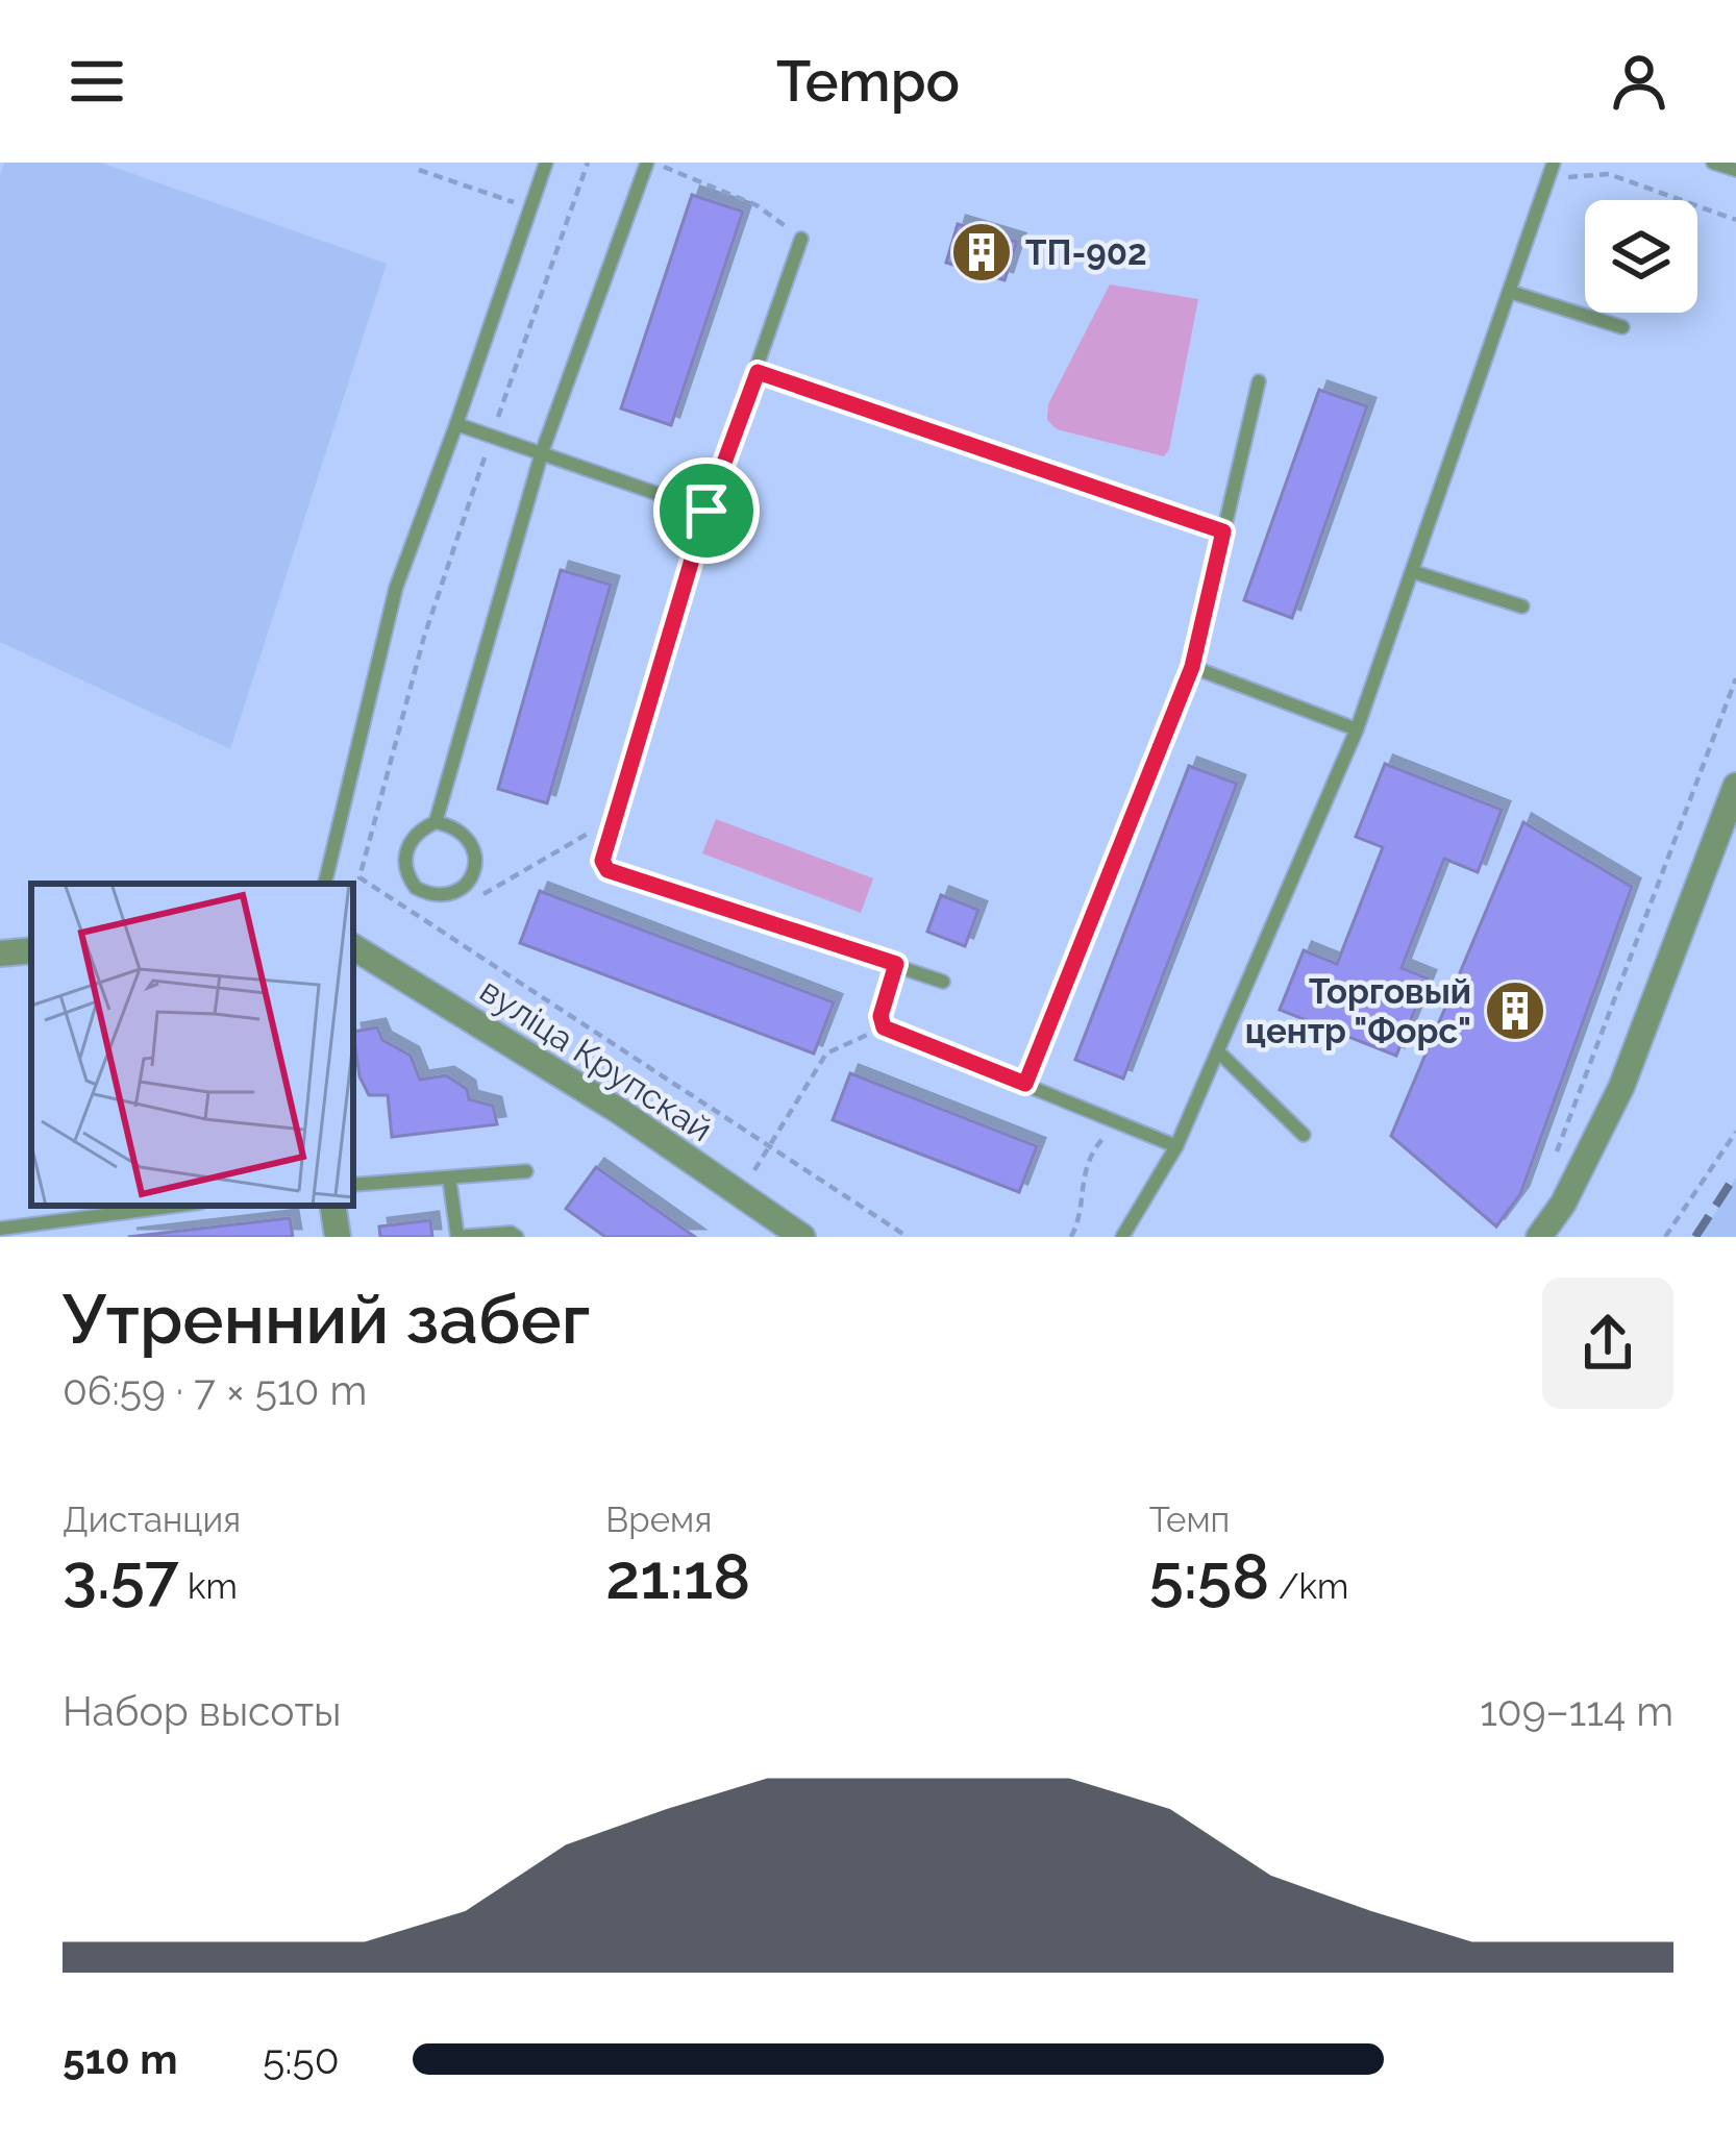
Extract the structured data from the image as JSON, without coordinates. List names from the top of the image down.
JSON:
{
  "streets": {
    "street": ["вуліца Крупскай"]
  },
  "places": {
    "building": ["ТП-902", "Торговый центр \"Форс\""]
  },
  "page": {
    "header": "Tempo",
    "heading": ["Утренний забег", "06:59 · 7 × 510 m"],
    "stats": [
      ["Дистанция", "3.57 km"],
      ["Время", "21:18"],
      ["Темп", "5:58 /km"]
    ],
    "chart": ["Набор высоты", "109–114 m"],
    "list": [
      {
        "name": "510 m",
        "note": "5:50"
      }
    ]
  }
}
